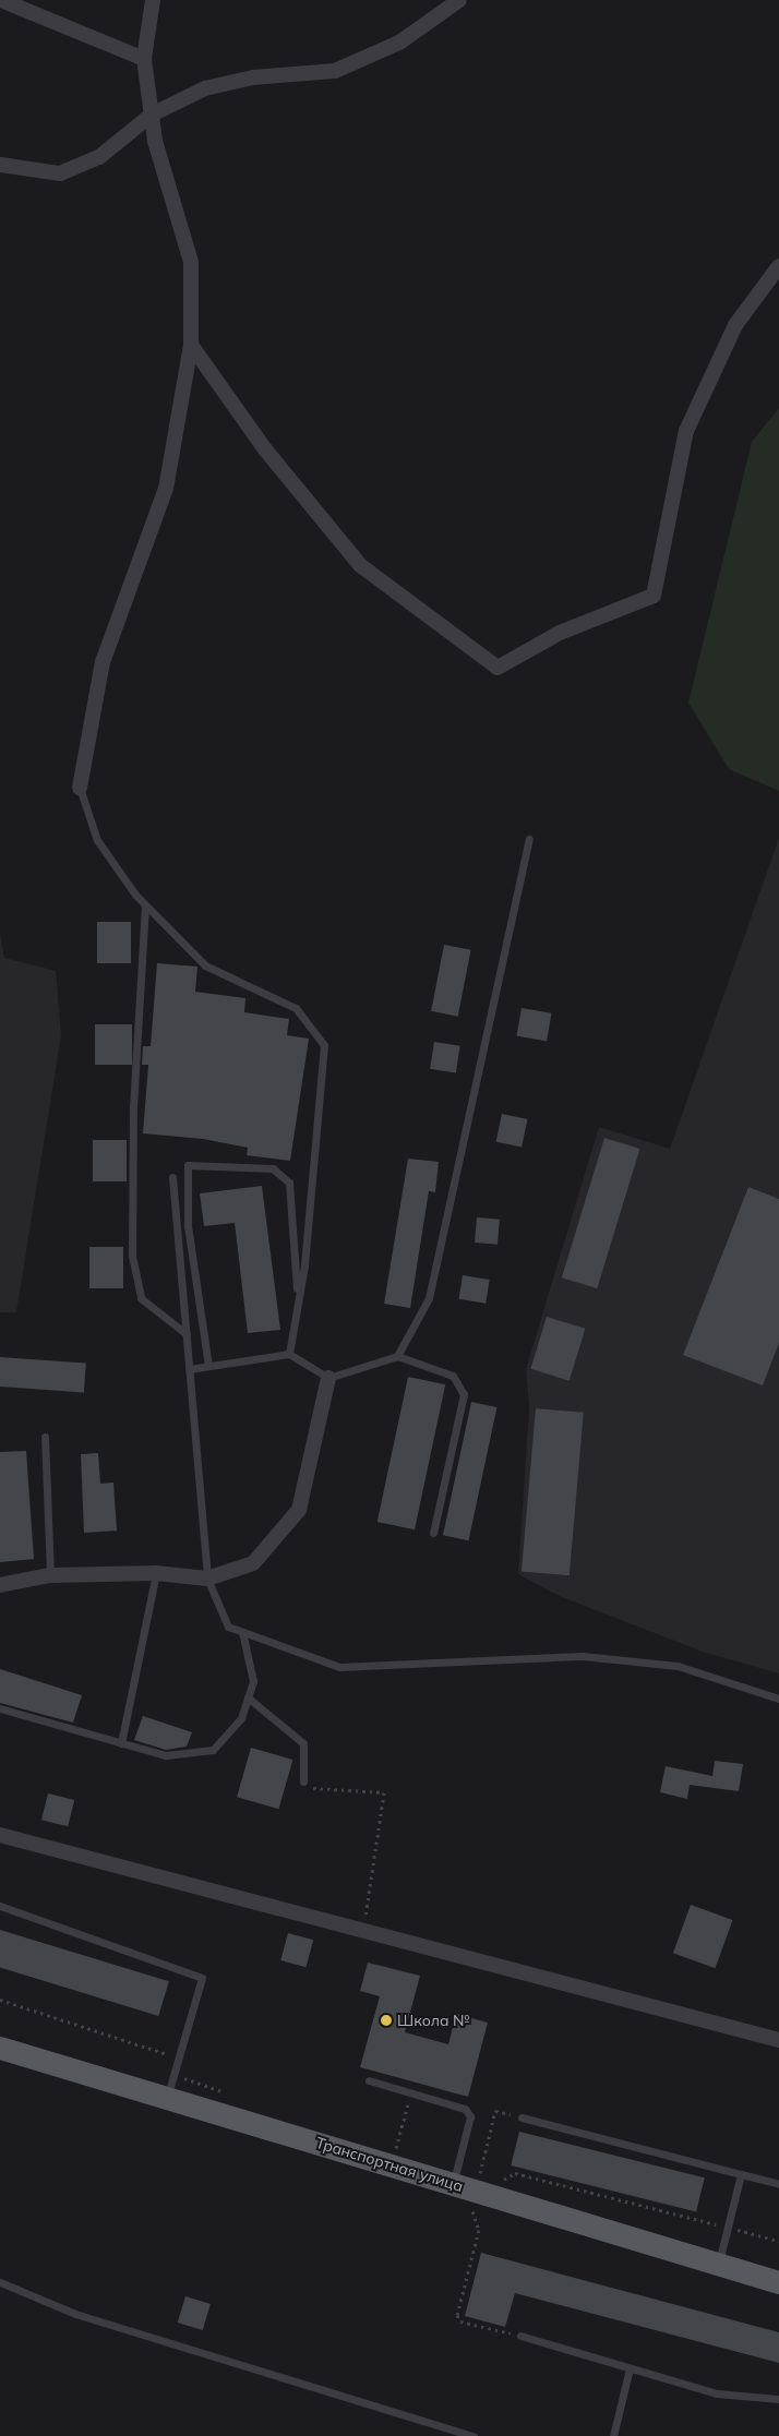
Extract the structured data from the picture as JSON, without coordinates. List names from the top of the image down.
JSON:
{
  "streets": {
    "main road": ["Транспортная улица"]
  },
  "places": ["Школа №"]
}
